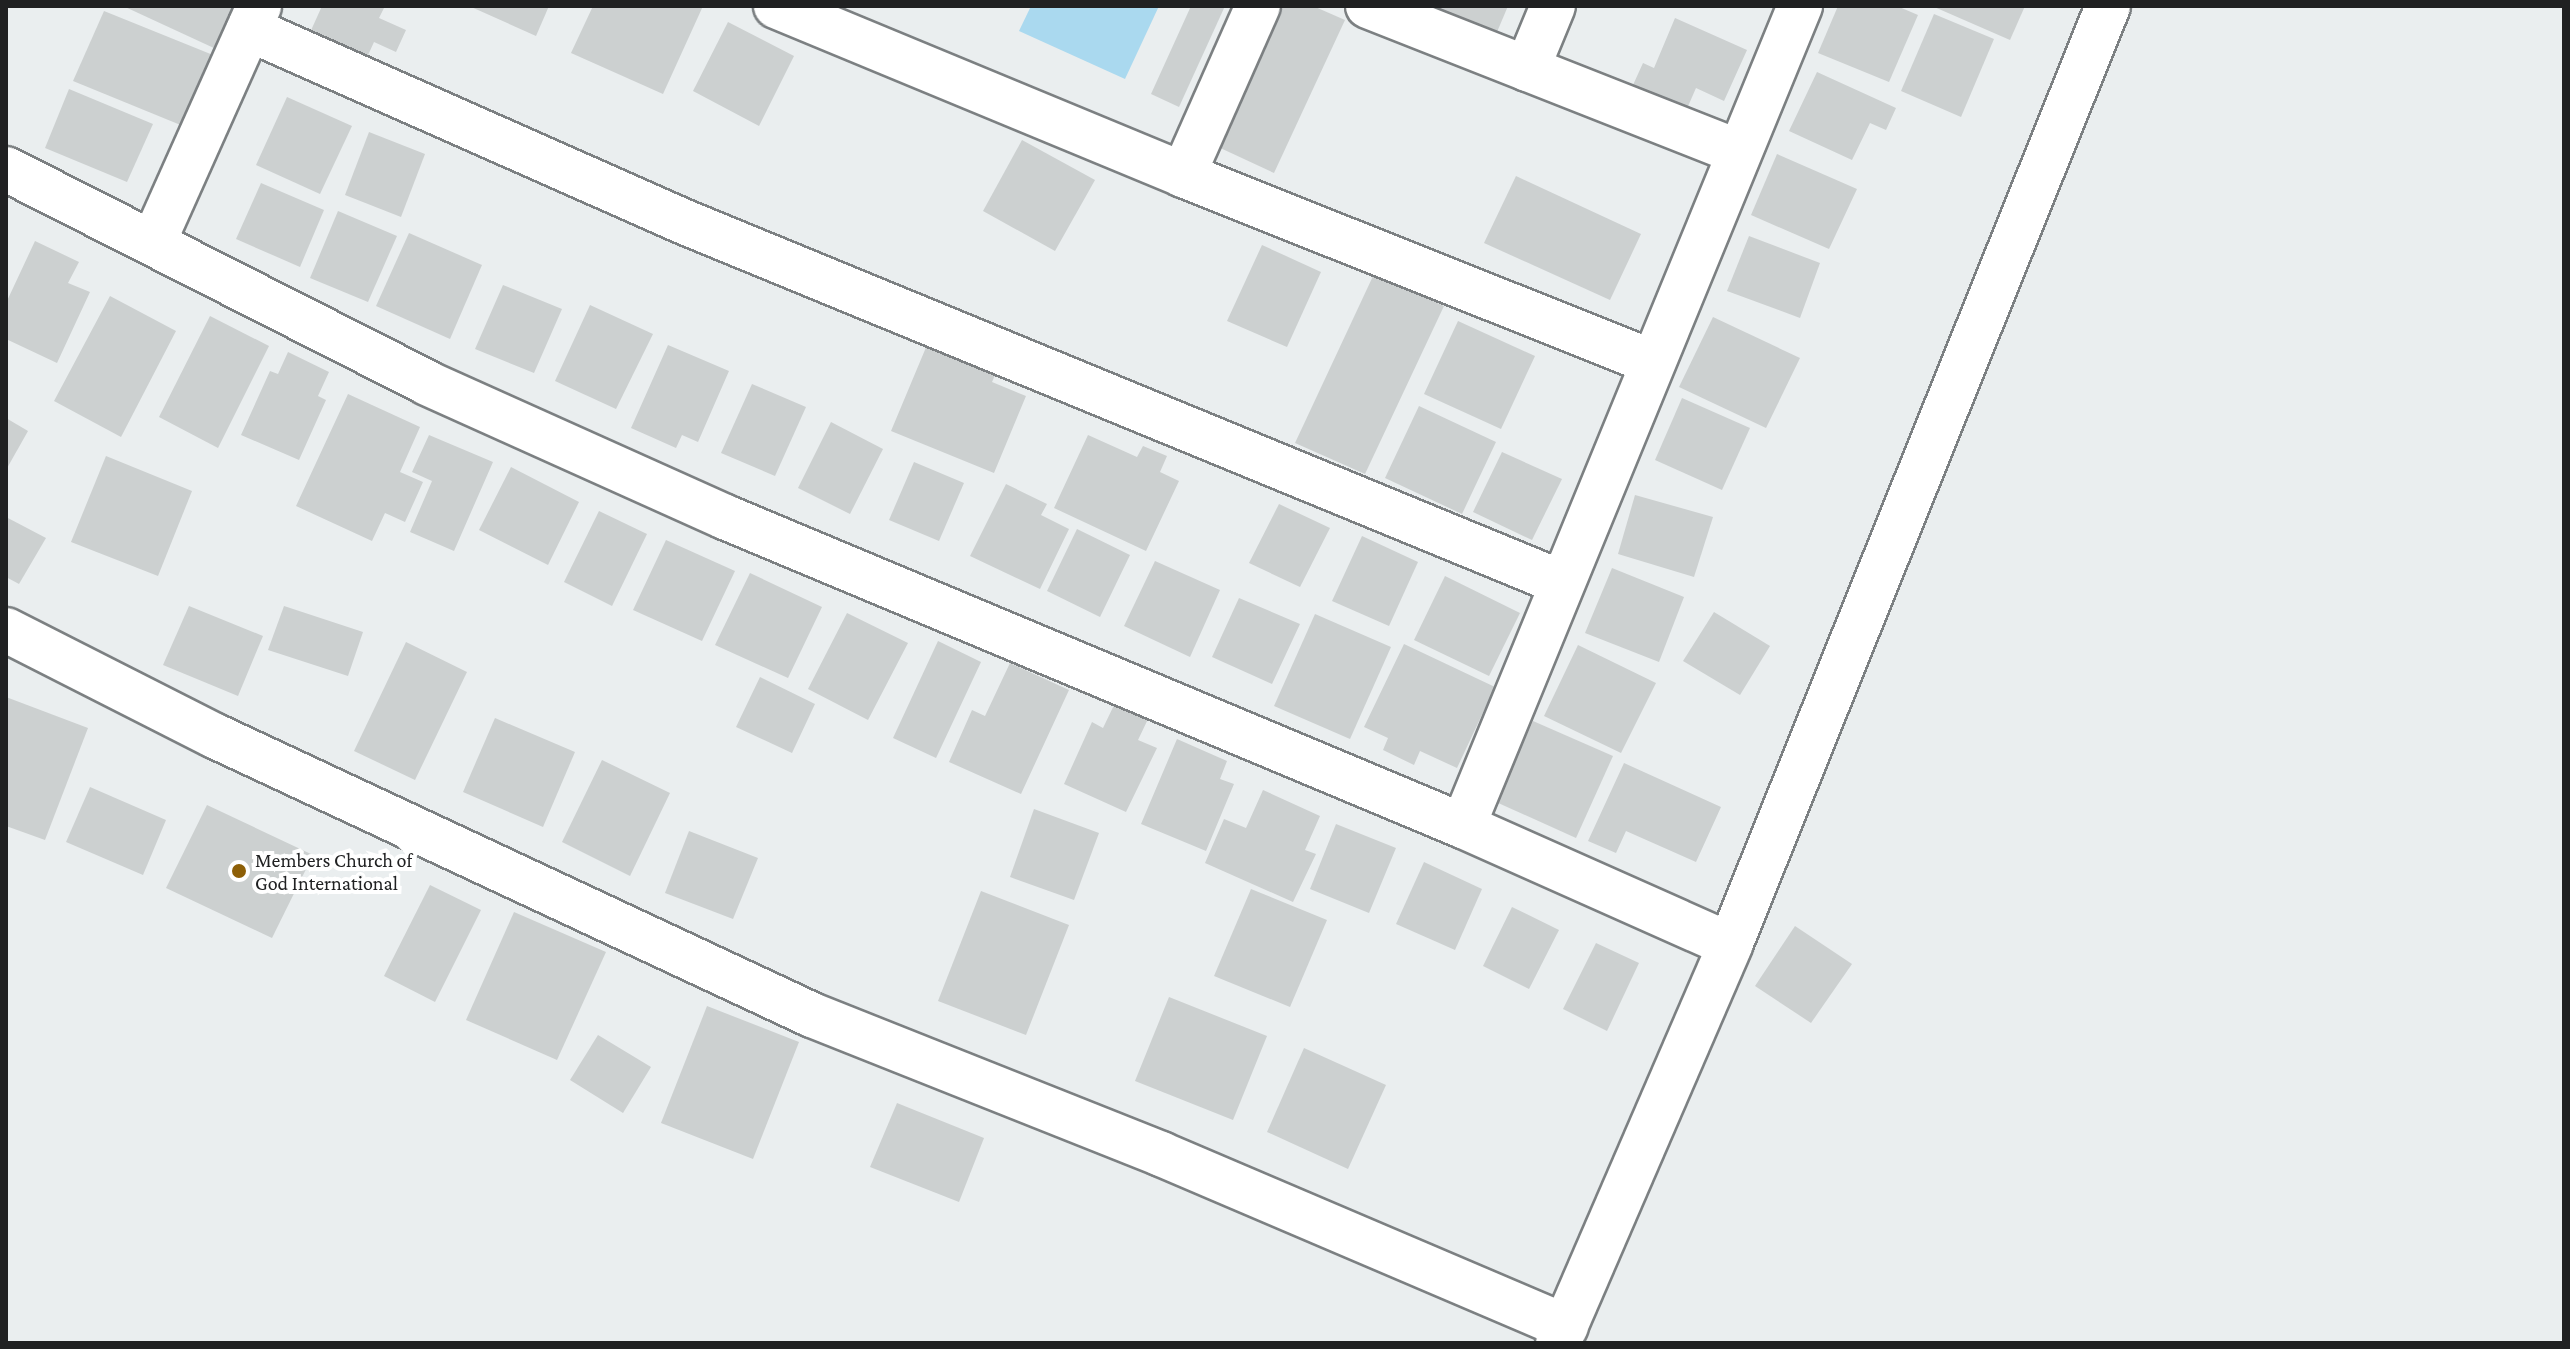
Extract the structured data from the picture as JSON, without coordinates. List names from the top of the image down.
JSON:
{
  "places": ["Members Church of God International"]
}
